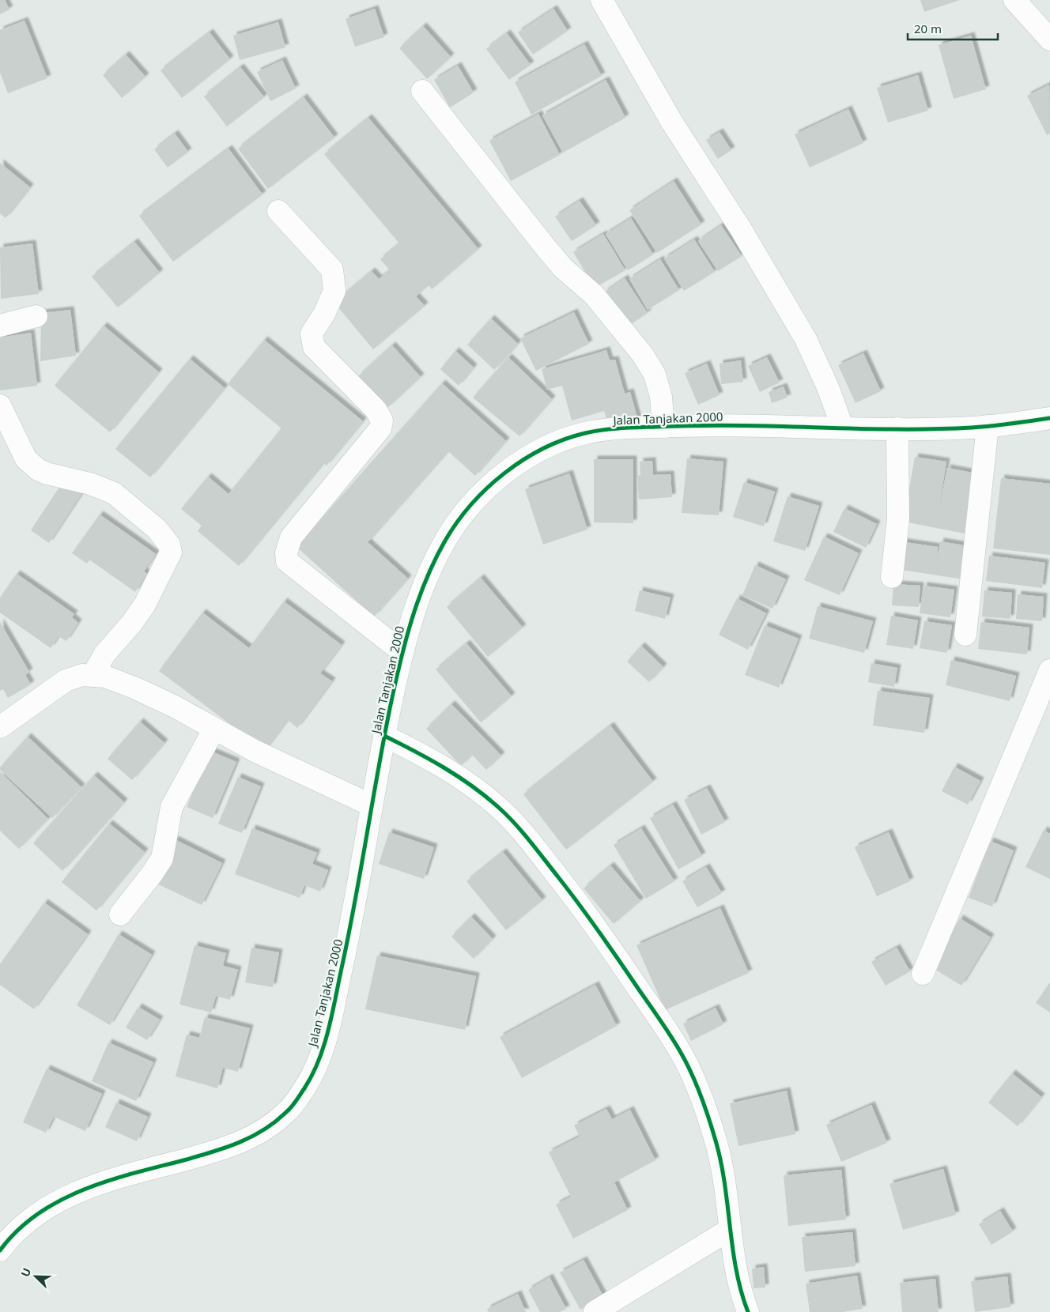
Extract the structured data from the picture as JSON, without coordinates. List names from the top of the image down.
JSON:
{
  "streets": {
    "street": ["Jalan Tanjakan 2000"]
  },
  "scale_bar": "20 m",
  "north": "top left"
}
